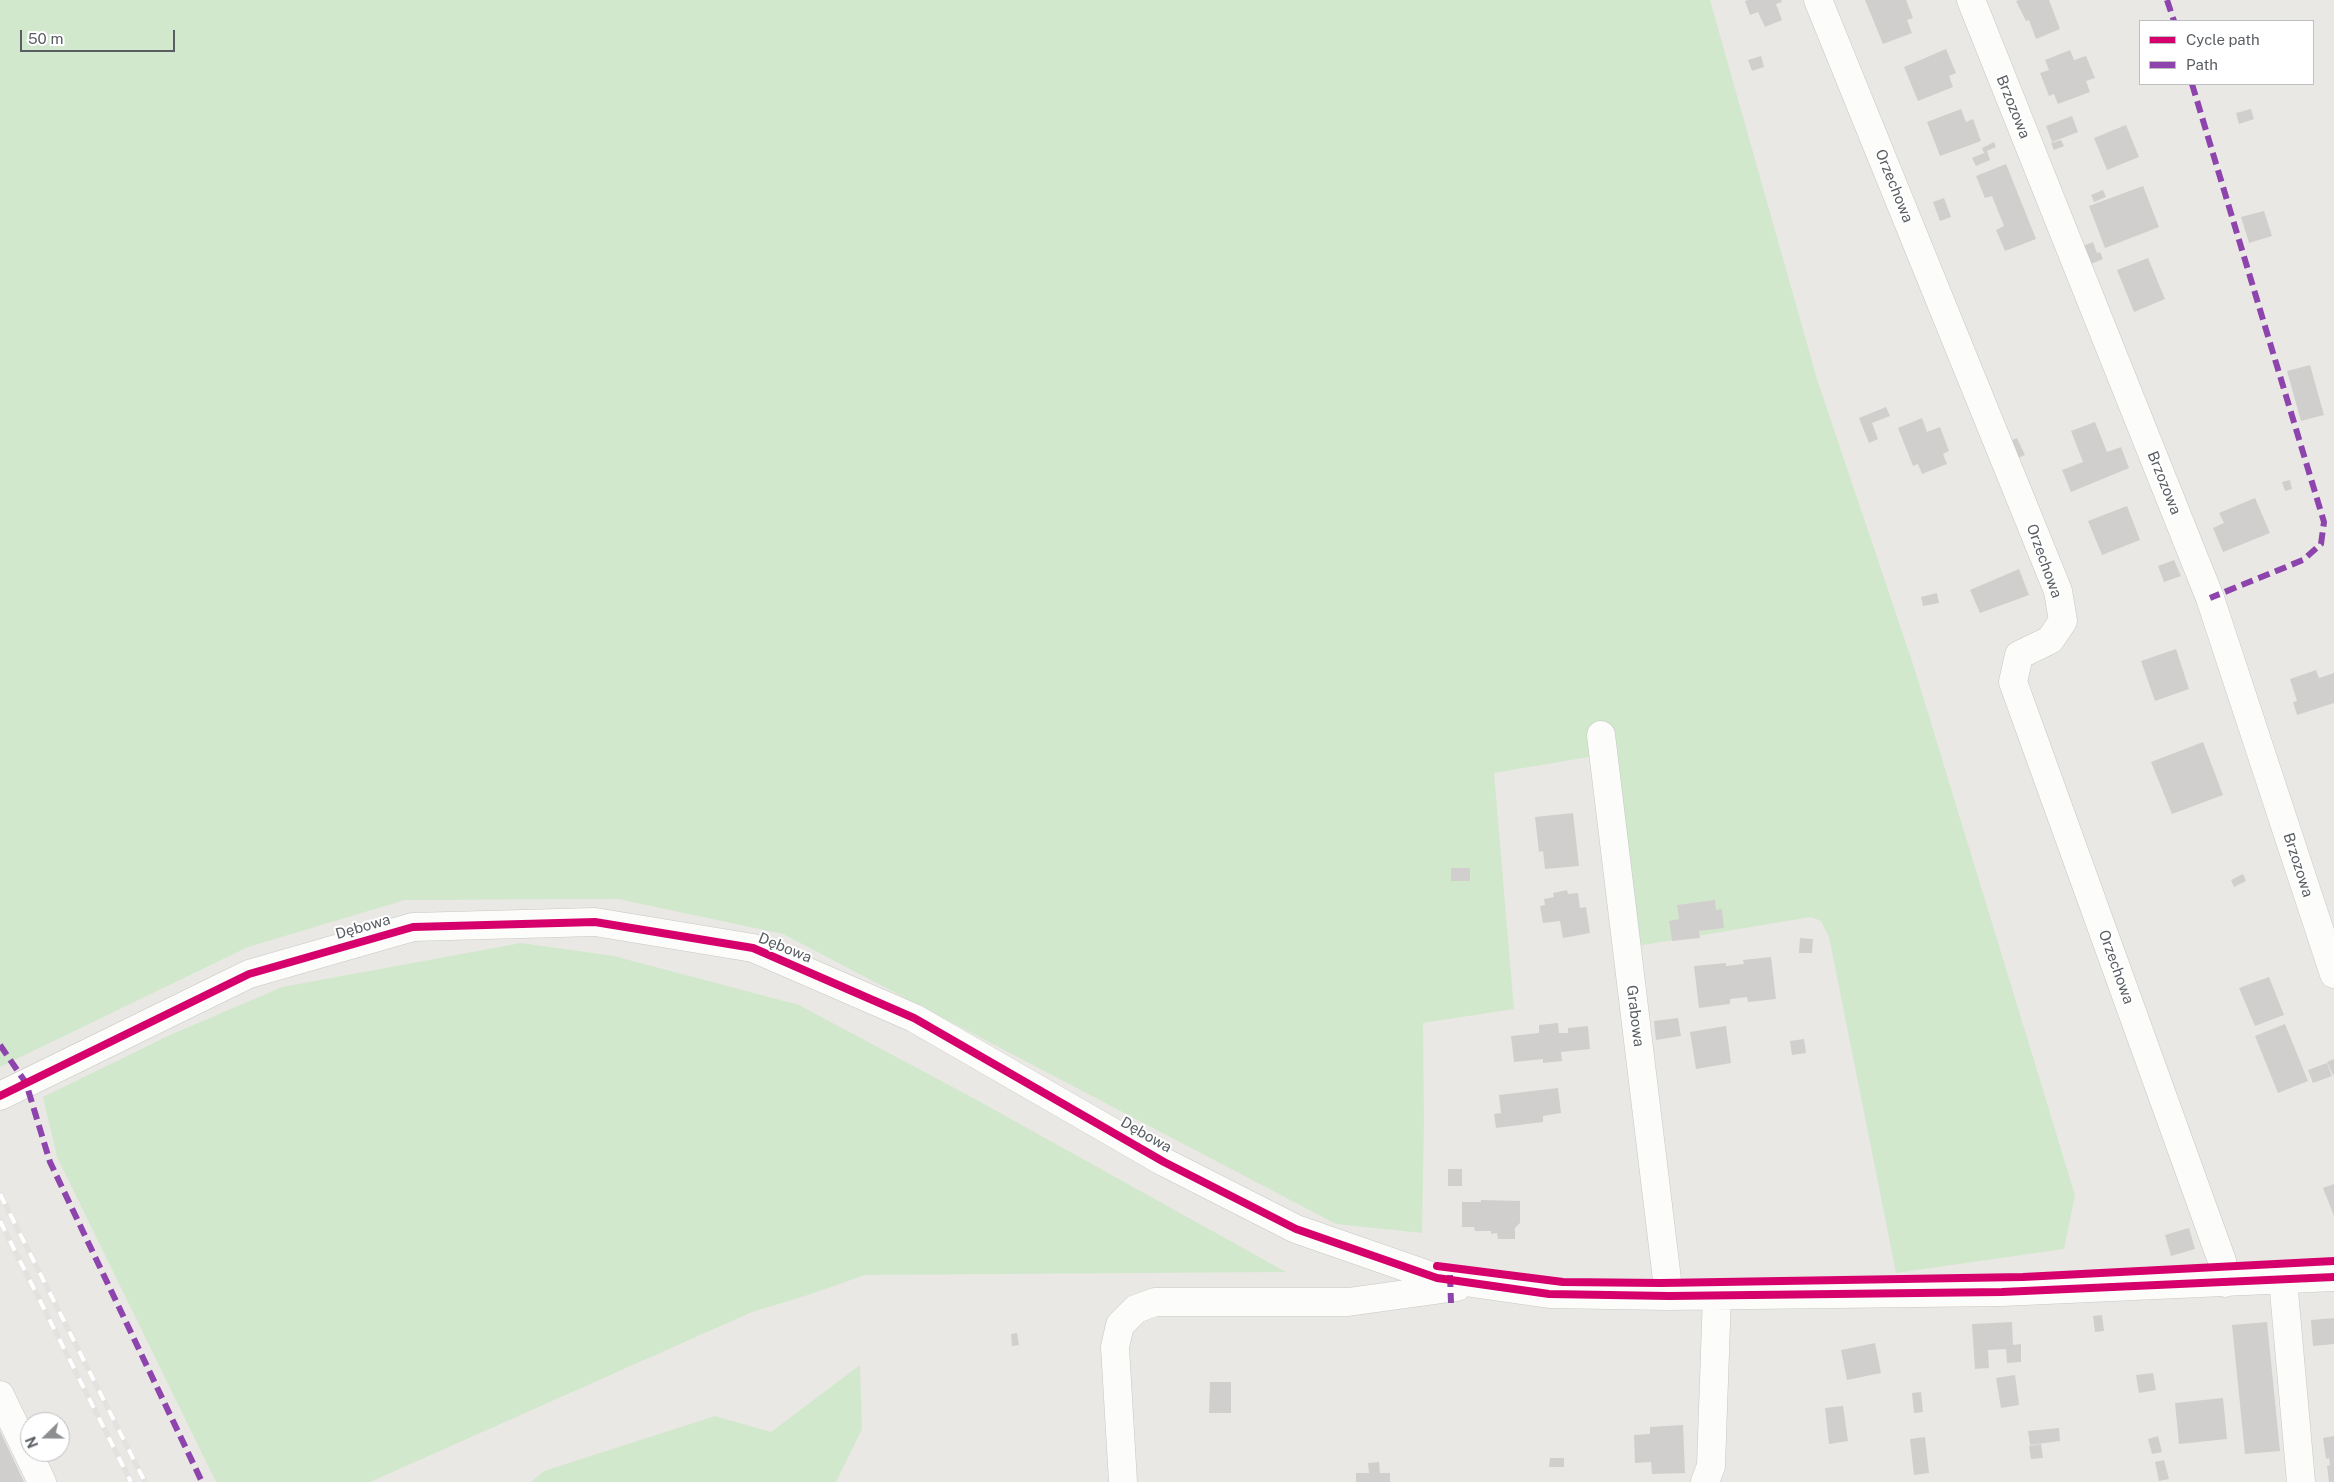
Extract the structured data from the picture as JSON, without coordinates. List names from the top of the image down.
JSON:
{
  "streets": {
    "street": [
      "Brzozowa",
      "Orzechowa",
      "Dębowa",
      "Grabowa"
    ]
  },
  "crossings": [
    ["Orzechowa", "Dębowa"],
    ["Dębowa", "Grabowa"]
  ],
  "legend": ["Cycle path", "Path"],
  "scale_bar": "50 m",
  "north": "left"
}
